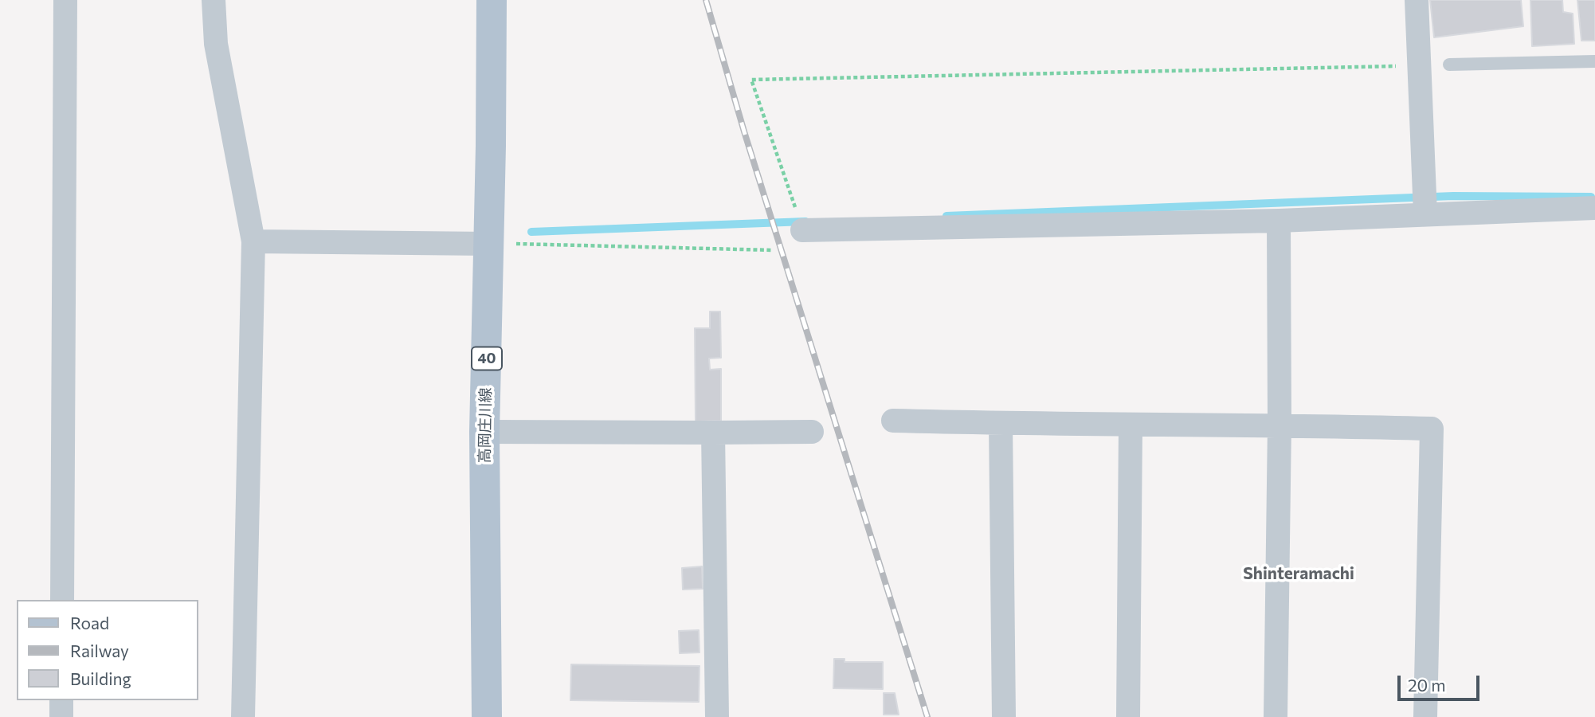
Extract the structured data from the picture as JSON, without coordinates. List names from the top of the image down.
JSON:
{
  "streets": {
    "main road": ["40", "高岡庄川線"]
  },
  "districts": ["Shinteramachi"],
  "legend": ["Road", "Railway", "Building"],
  "scale_bar": "20 m"
}
